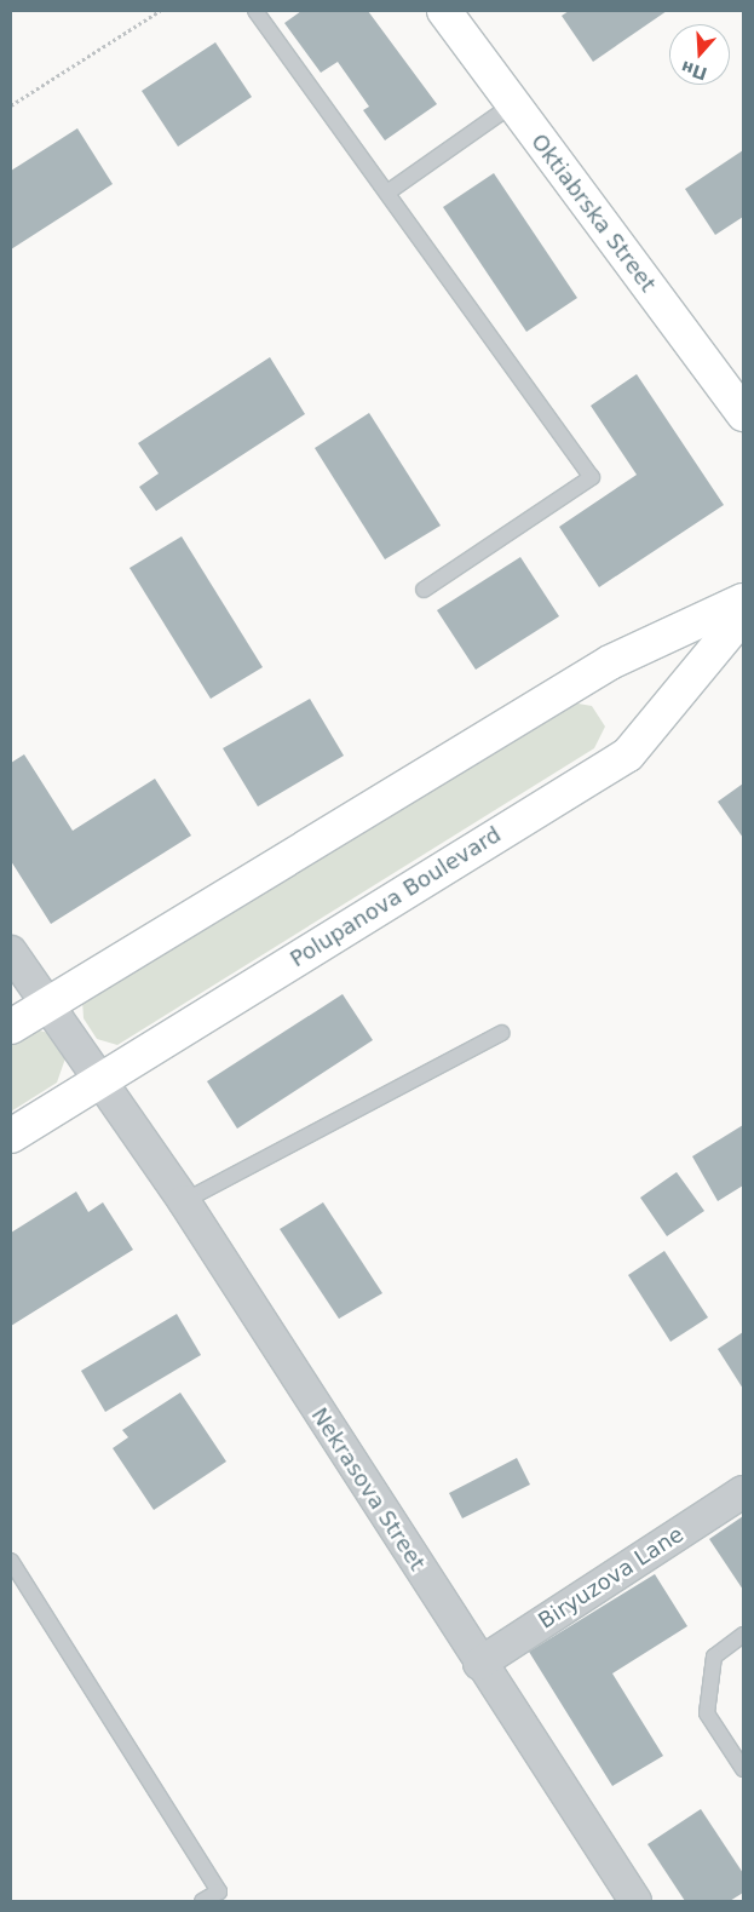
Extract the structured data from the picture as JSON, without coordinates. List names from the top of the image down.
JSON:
{
  "streets": {
    "street": [
      "Oktiabrska Street",
      "Polupanova Boulevard",
      "Nekrasova Street",
      "Biryuzova Lane"
    ]
  },
  "crossings": [
    ["Polupanova Boulevard", "Nekrasova Street"],
    ["Nekrasova Street", "Biryuzova Lane"]
  ],
  "north": "bottom"
}
